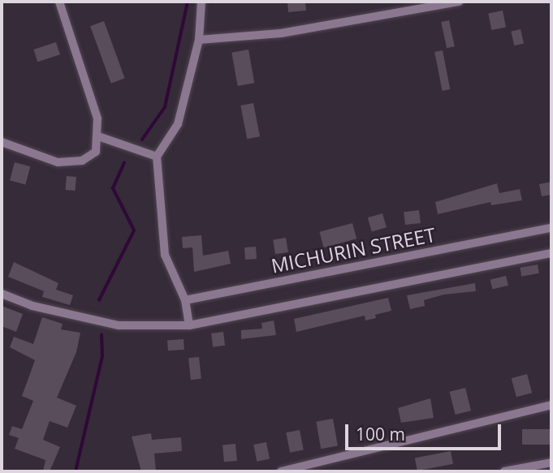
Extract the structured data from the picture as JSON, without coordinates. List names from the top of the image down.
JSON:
{
  "streets": {
    "street": ["MICHURIN STREET"]
  },
  "scale_bar": "100 m"
}
